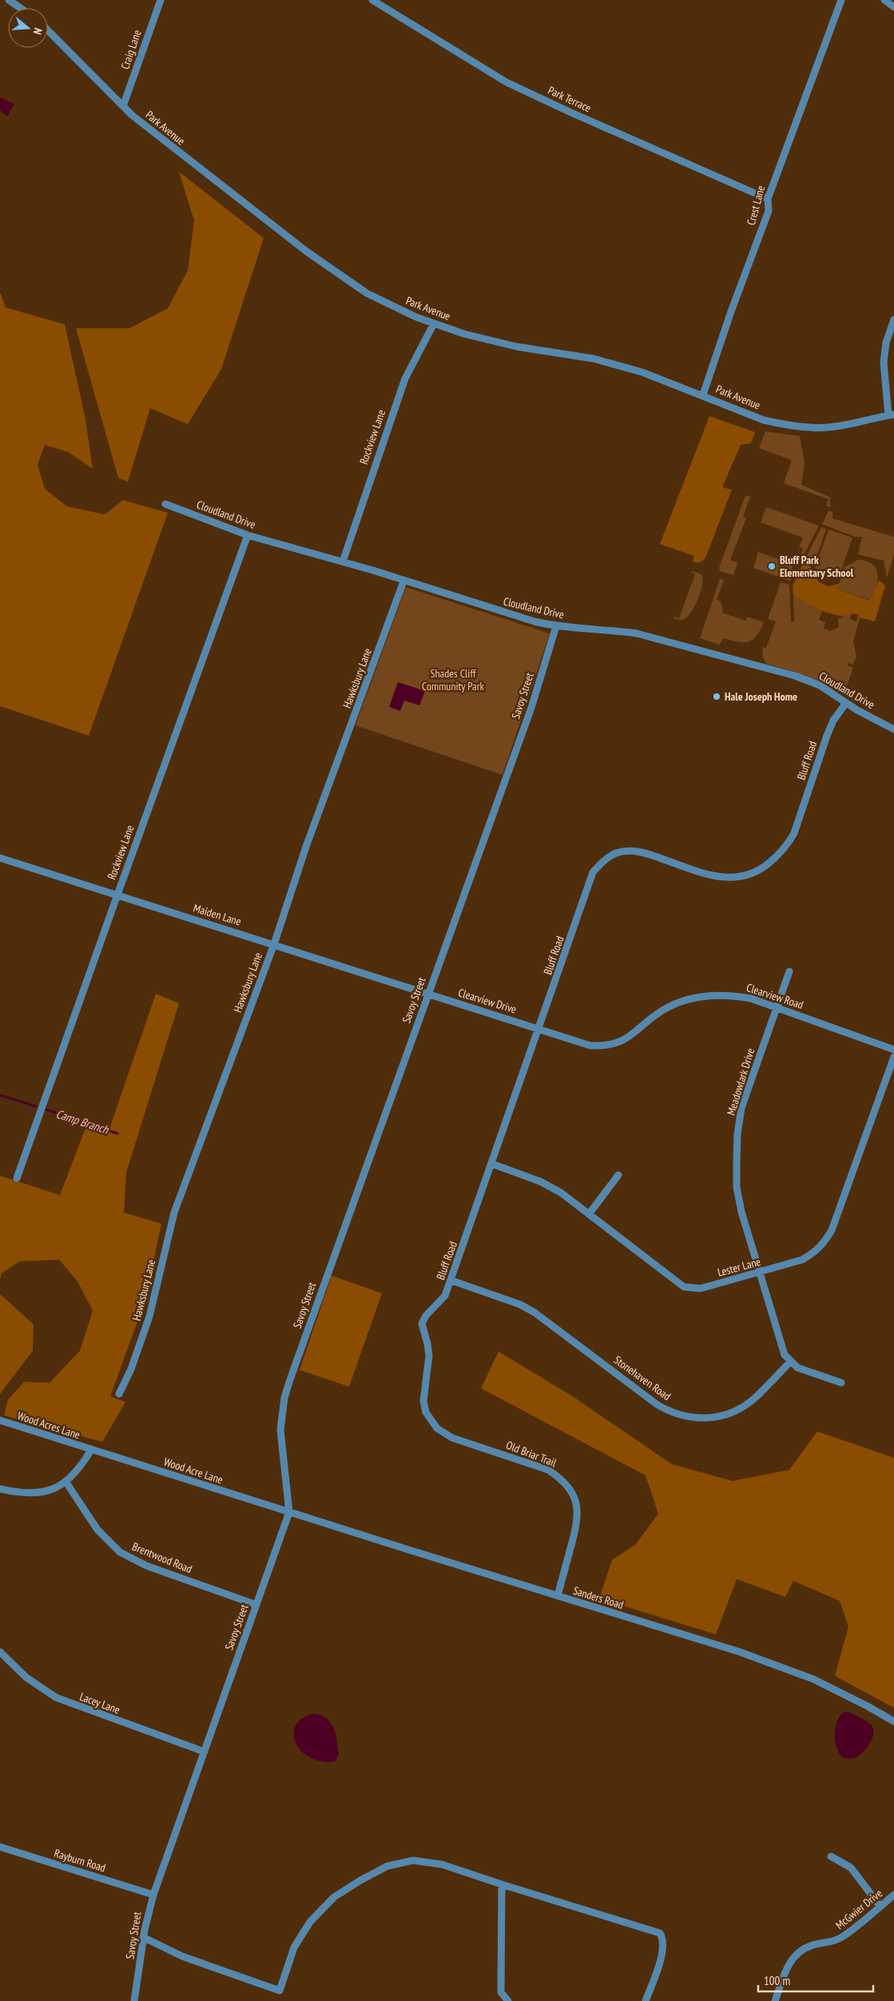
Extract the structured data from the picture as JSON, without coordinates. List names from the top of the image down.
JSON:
{
  "streets": {
    "street": [
      "Craig Lane",
      "Park Terrace",
      "Park Avenue",
      "Crest Lane",
      "Rockview Lane",
      "Cloudland Drive",
      "Hawksbury Lane",
      "Savoy Street",
      "Bluff Road",
      "Maiden Lane",
      "Clearview Road",
      "Clearview Drive",
      "Meadowlark Drive",
      "Lester Lane",
      "Stonehaven Road",
      "Wood Acres Lane",
      "Old Briar Trail",
      "Wood Acre Lane",
      "Brentwood Road",
      "Sanders Road",
      "Lacey Lane",
      "Rayburn Road",
      "McGwier Drive"
    ]
  },
  "crossings": [
    ["Craig Lane", "Park Avenue"],
    ["Park Terrace", "Crest Lane"],
    ["Park Avenue", "Crest Lane"],
    ["Park Avenue", "Rockview Lane"],
    ["Rockview Lane", "Cloudland Drive"],
    ["Rockview Lane", "Maiden Lane"],
    ["Cloudland Drive", "Hawksbury Lane"],
    ["Cloudland Drive", "Savoy Street"],
    ["Cloudland Drive", "Bluff Road"],
    ["Hawksbury Lane", "Maiden Lane"],
    ["Savoy Street", "Maiden Lane"],
    ["Savoy Street", "Clearview Drive"],
    ["Savoy Street", "Wood Acre Lane"],
    ["Savoy Street", "Brentwood Road"],
    ["Savoy Street", "Sanders Road"],
    ["Savoy Street", "Lacey Lane"],
    ["Savoy Street", "Rayburn Road"],
    ["Bluff Road", "Clearview Road"],
    ["Bluff Road", "Clearview Drive"],
    ["Bluff Road", "Lester Lane"],
    ["Bluff Road", "Stonehaven Road"],
    ["Bluff Road", "Old Briar Trail"],
    ["Maiden Lane", "Clearview Drive"],
    ["Clearview Road", "Clearview Drive"],
    ["Clearview Road", "Meadowlark Drive"],
    ["Meadowlark Drive", "Lester Lane"],
    ["Meadowlark Drive", "Stonehaven Road"],
    ["Wood Acres Lane", "Wood Acre Lane"],
    ["Old Briar Trail", "Sanders Road"],
    ["Wood Acre Lane", "Sanders Road"]
  ],
  "water": ["Camp Branch"],
  "parks": ["Shades Cliff Community Park"],
  "places": ["Bluff Park Elementary School", "Hale Joseph Home"],
  "scale_bar": "100 m",
  "north": "right"
}
